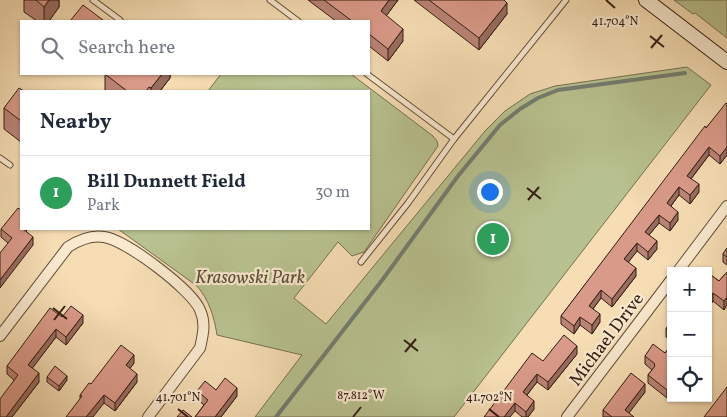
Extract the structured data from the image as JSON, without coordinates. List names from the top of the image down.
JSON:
{
  "streets": {
    "street": ["Michael Drive"]
  },
  "parks": ["Krasowski Park"],
  "page": {
    "search": "Search here",
    "heading": "Nearby",
    "list": [
      {
        "mark": "1",
        "name": "Bill Dunnett Field",
        "note": "Park",
        "value": "30 m"
      }
    ],
    "pins": "1",
    "map_buttons": ["+", "−"]
  },
  "coordinates": [
    "41.704°N",
    "87.812°W",
    "41.701°N",
    "41.702°N"
  ]
}
